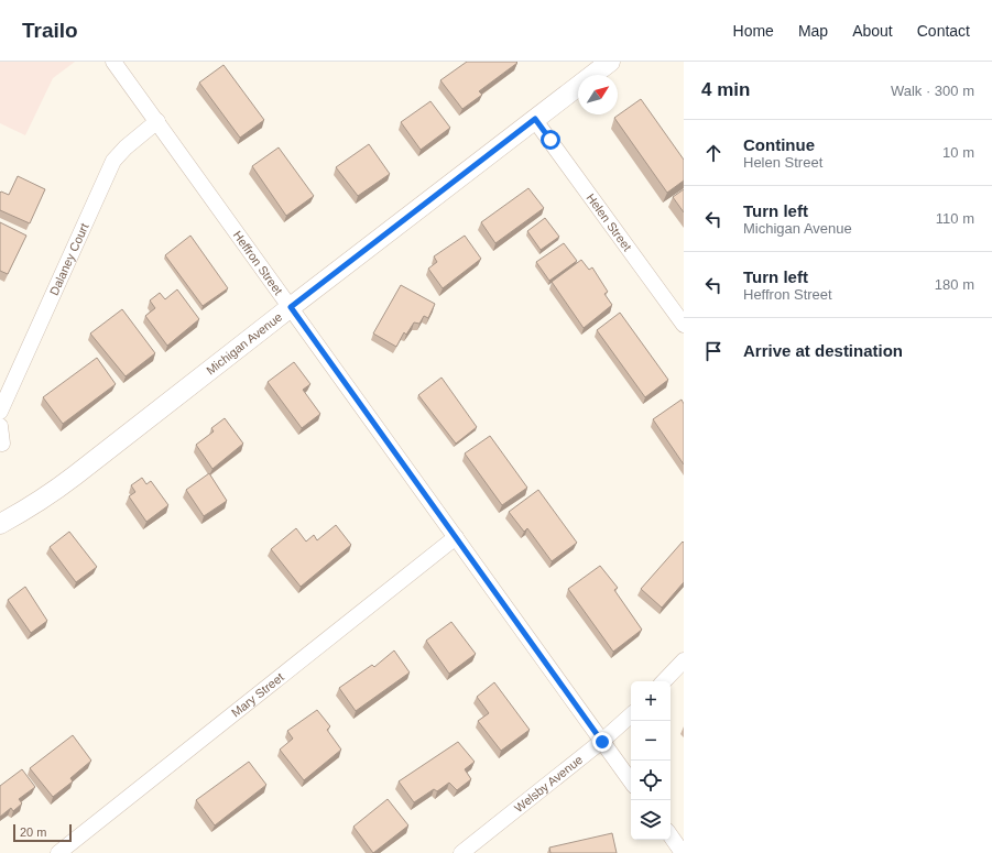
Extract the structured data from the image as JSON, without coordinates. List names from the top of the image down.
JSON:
{
  "streets": {
    "street": [
      "Helen Street",
      "Dalaney Court",
      "Heffron Street",
      "Michigan Avenue",
      "Mary Street",
      "Welsby Avenue"
    ]
  },
  "crossings": [
    ["Helen Street", "Michigan Avenue"],
    ["Dalaney Court", "Heffron Street"],
    ["Heffron Street", "Michigan Avenue"],
    ["Heffron Street", "Mary Street"],
    ["Heffron Street", "Welsby Avenue"]
  ],
  "scale_bar": "20 m",
  "north": "top right",
  "page": {
    "header": "Trailo",
    "nav": [
      "Home",
      "Map",
      "About",
      "Contact"
    ],
    "heading": ["4 min", "Walk · 300 m"],
    "list": [
      ["Continue", "Helen Street", "10 m"],
      ["Turn left", "Michigan Avenue", "110 m"],
      ["Turn left", "Heffron Street", "180 m"],
      "Arrive at destination"
    ],
    "map_buttons": ["+", "−"],
    "scale": "20 m"
  }
}
